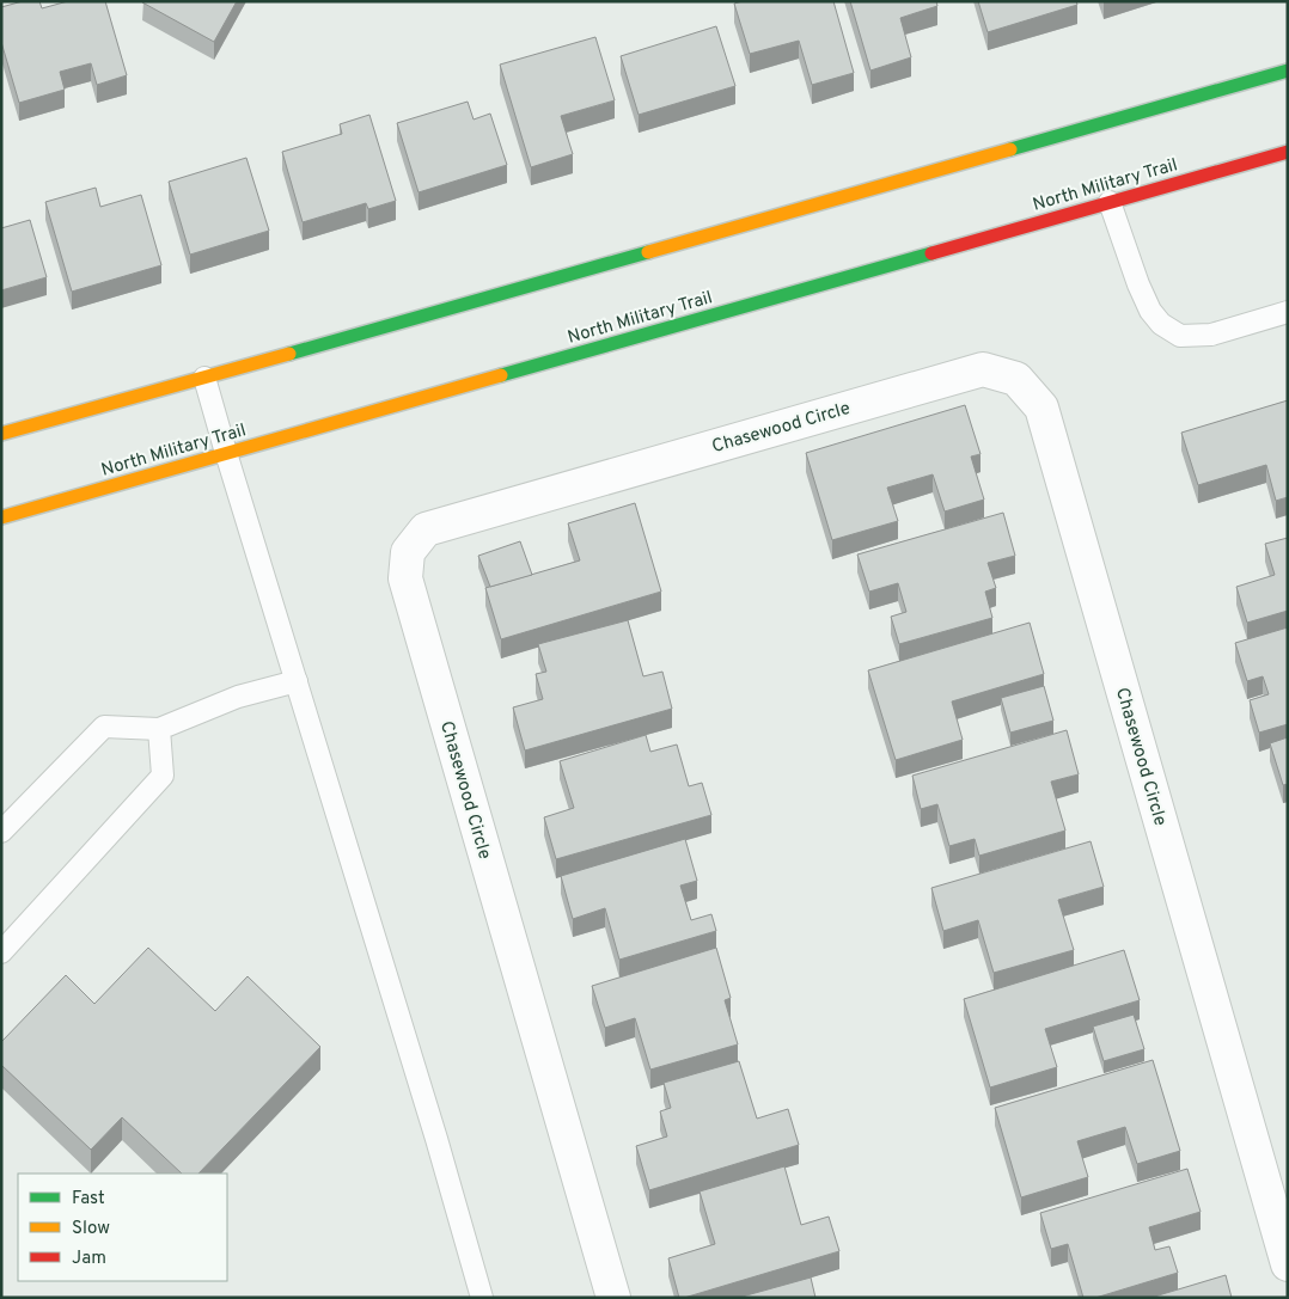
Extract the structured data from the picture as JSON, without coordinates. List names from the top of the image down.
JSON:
{
  "streets": {
    "main road": ["North Military Trail"],
    "street": ["Chasewood Circle"]
  },
  "legend": ["Fast", "Slow", "Jam"]
}
